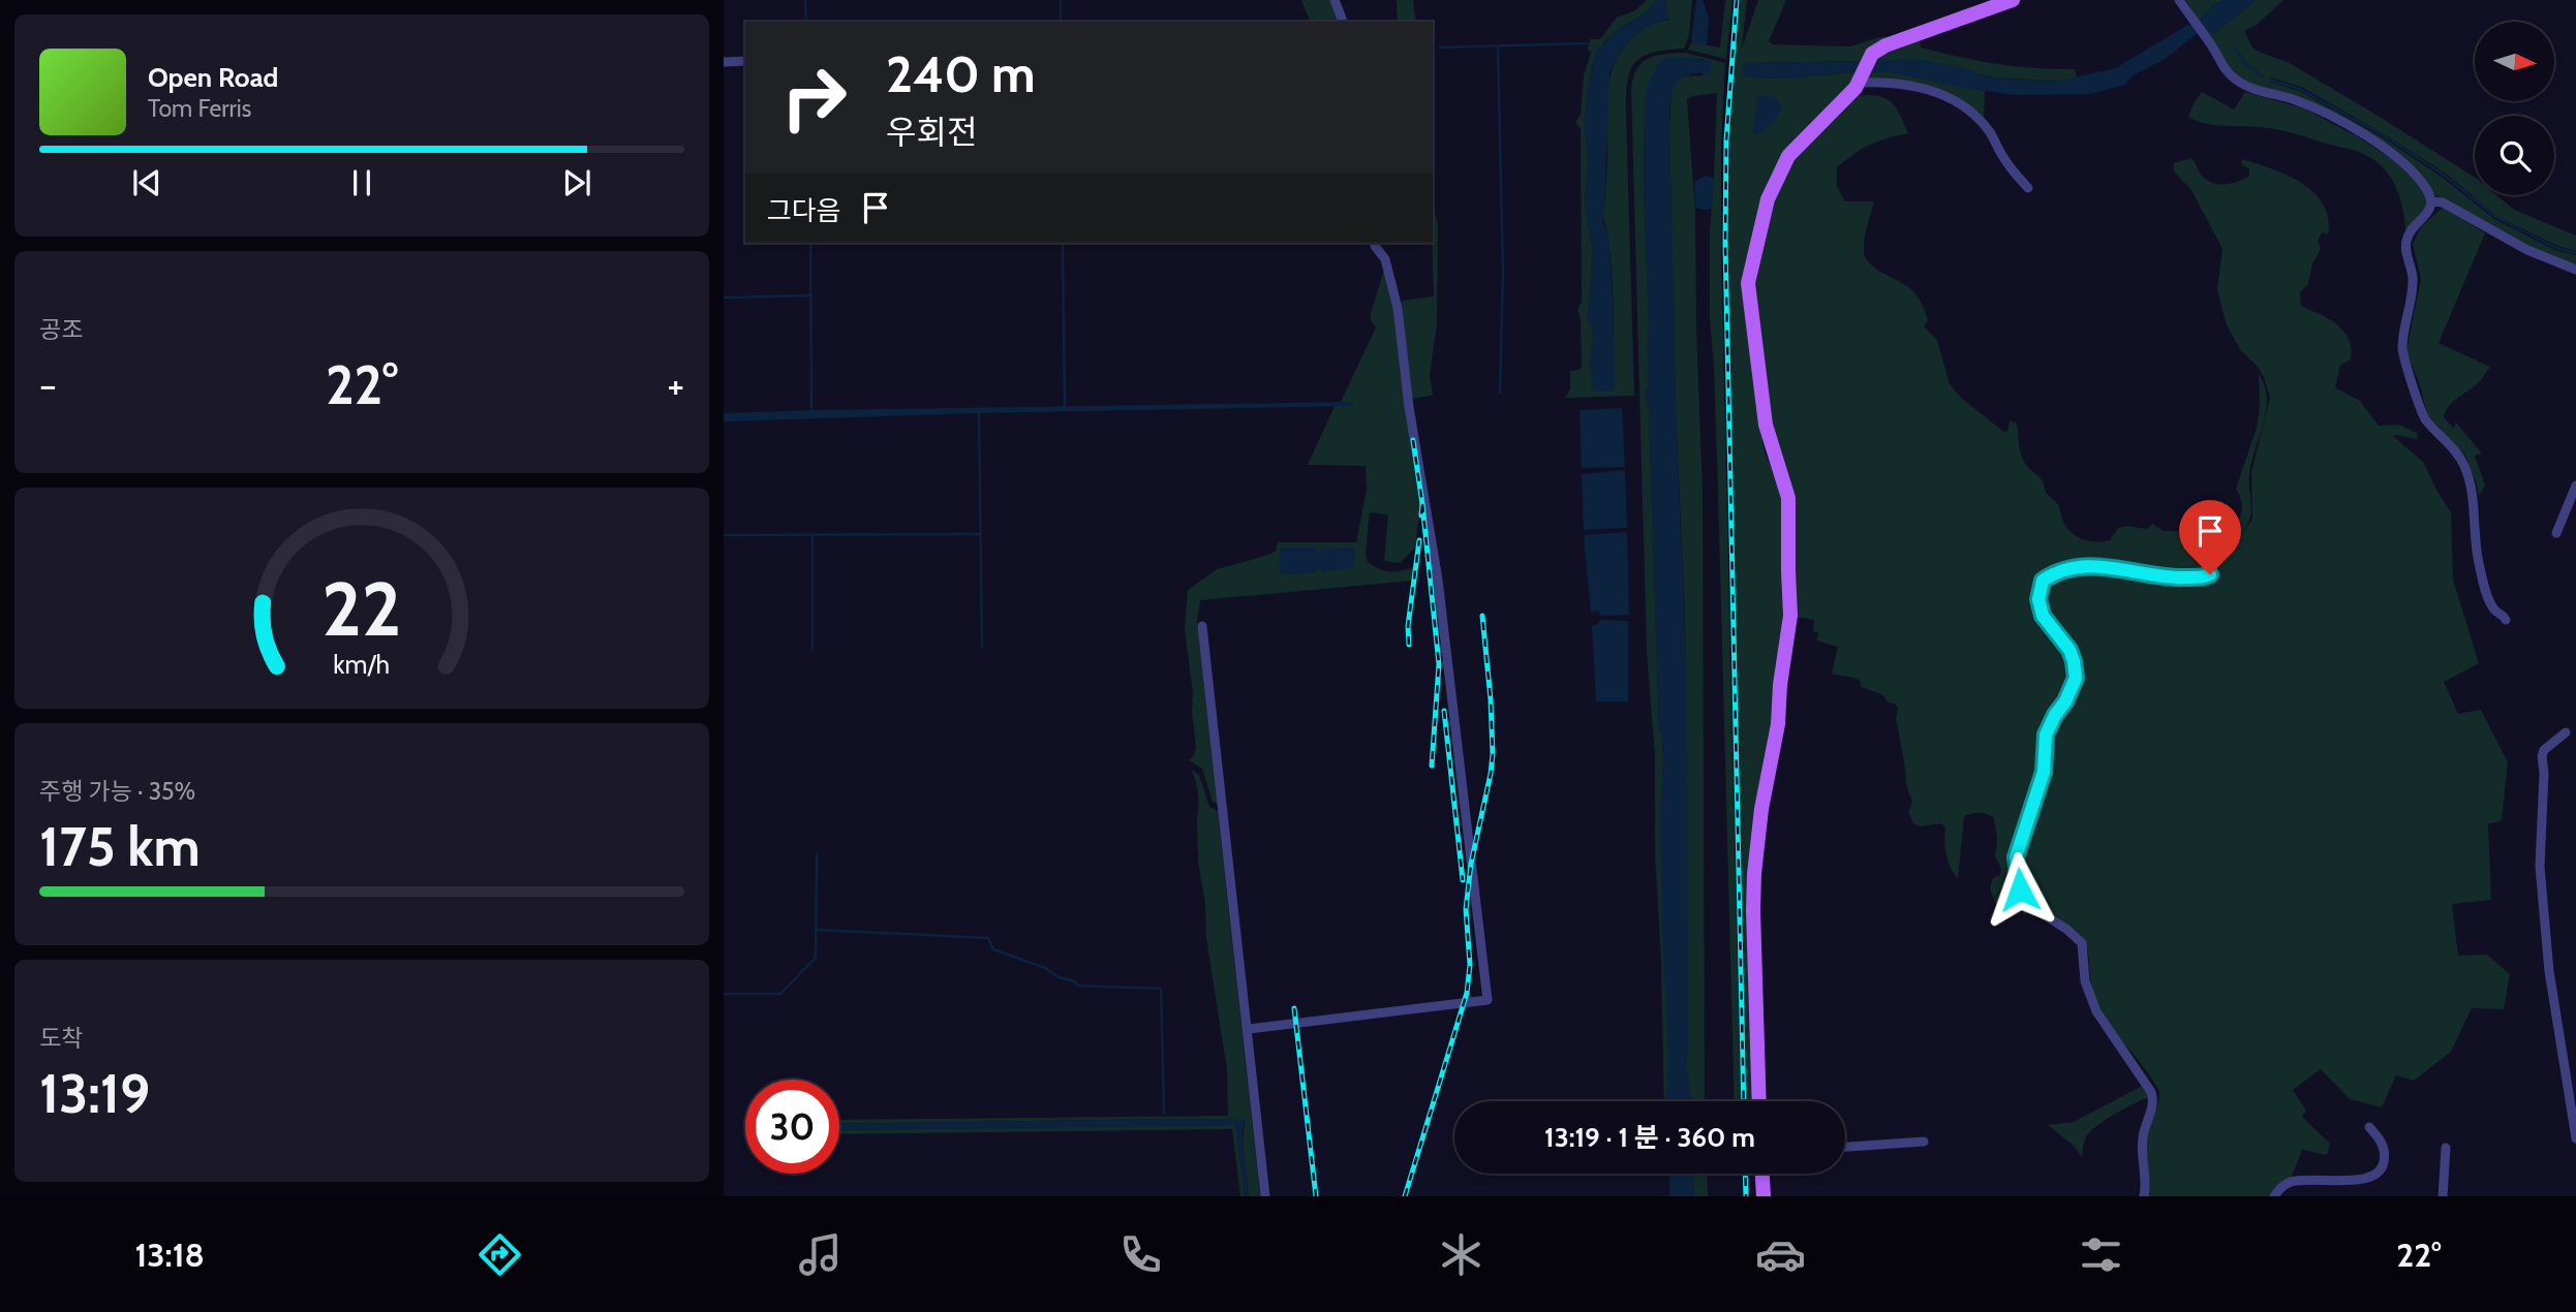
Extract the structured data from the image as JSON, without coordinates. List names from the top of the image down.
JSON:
{
  "north": "right",
  "page": {
    "turn": ["240 m", "우회전"],
    "song": ["Open Road", "Tom Ferris"],
    "then": "그다음",
    "tile": [
      "공조",
      ["주행 가능 · 35%", "175 km"],
      ["도착", "13:19"]
    ],
    "heat": ["−", "22°", "+"],
    "limit": "30",
    "trip": "13:19 · 1 분 · 360 m",
    "tabs": ["13:18", "22°"],
    "gauge": ["22", "km/h"]
  }
}
